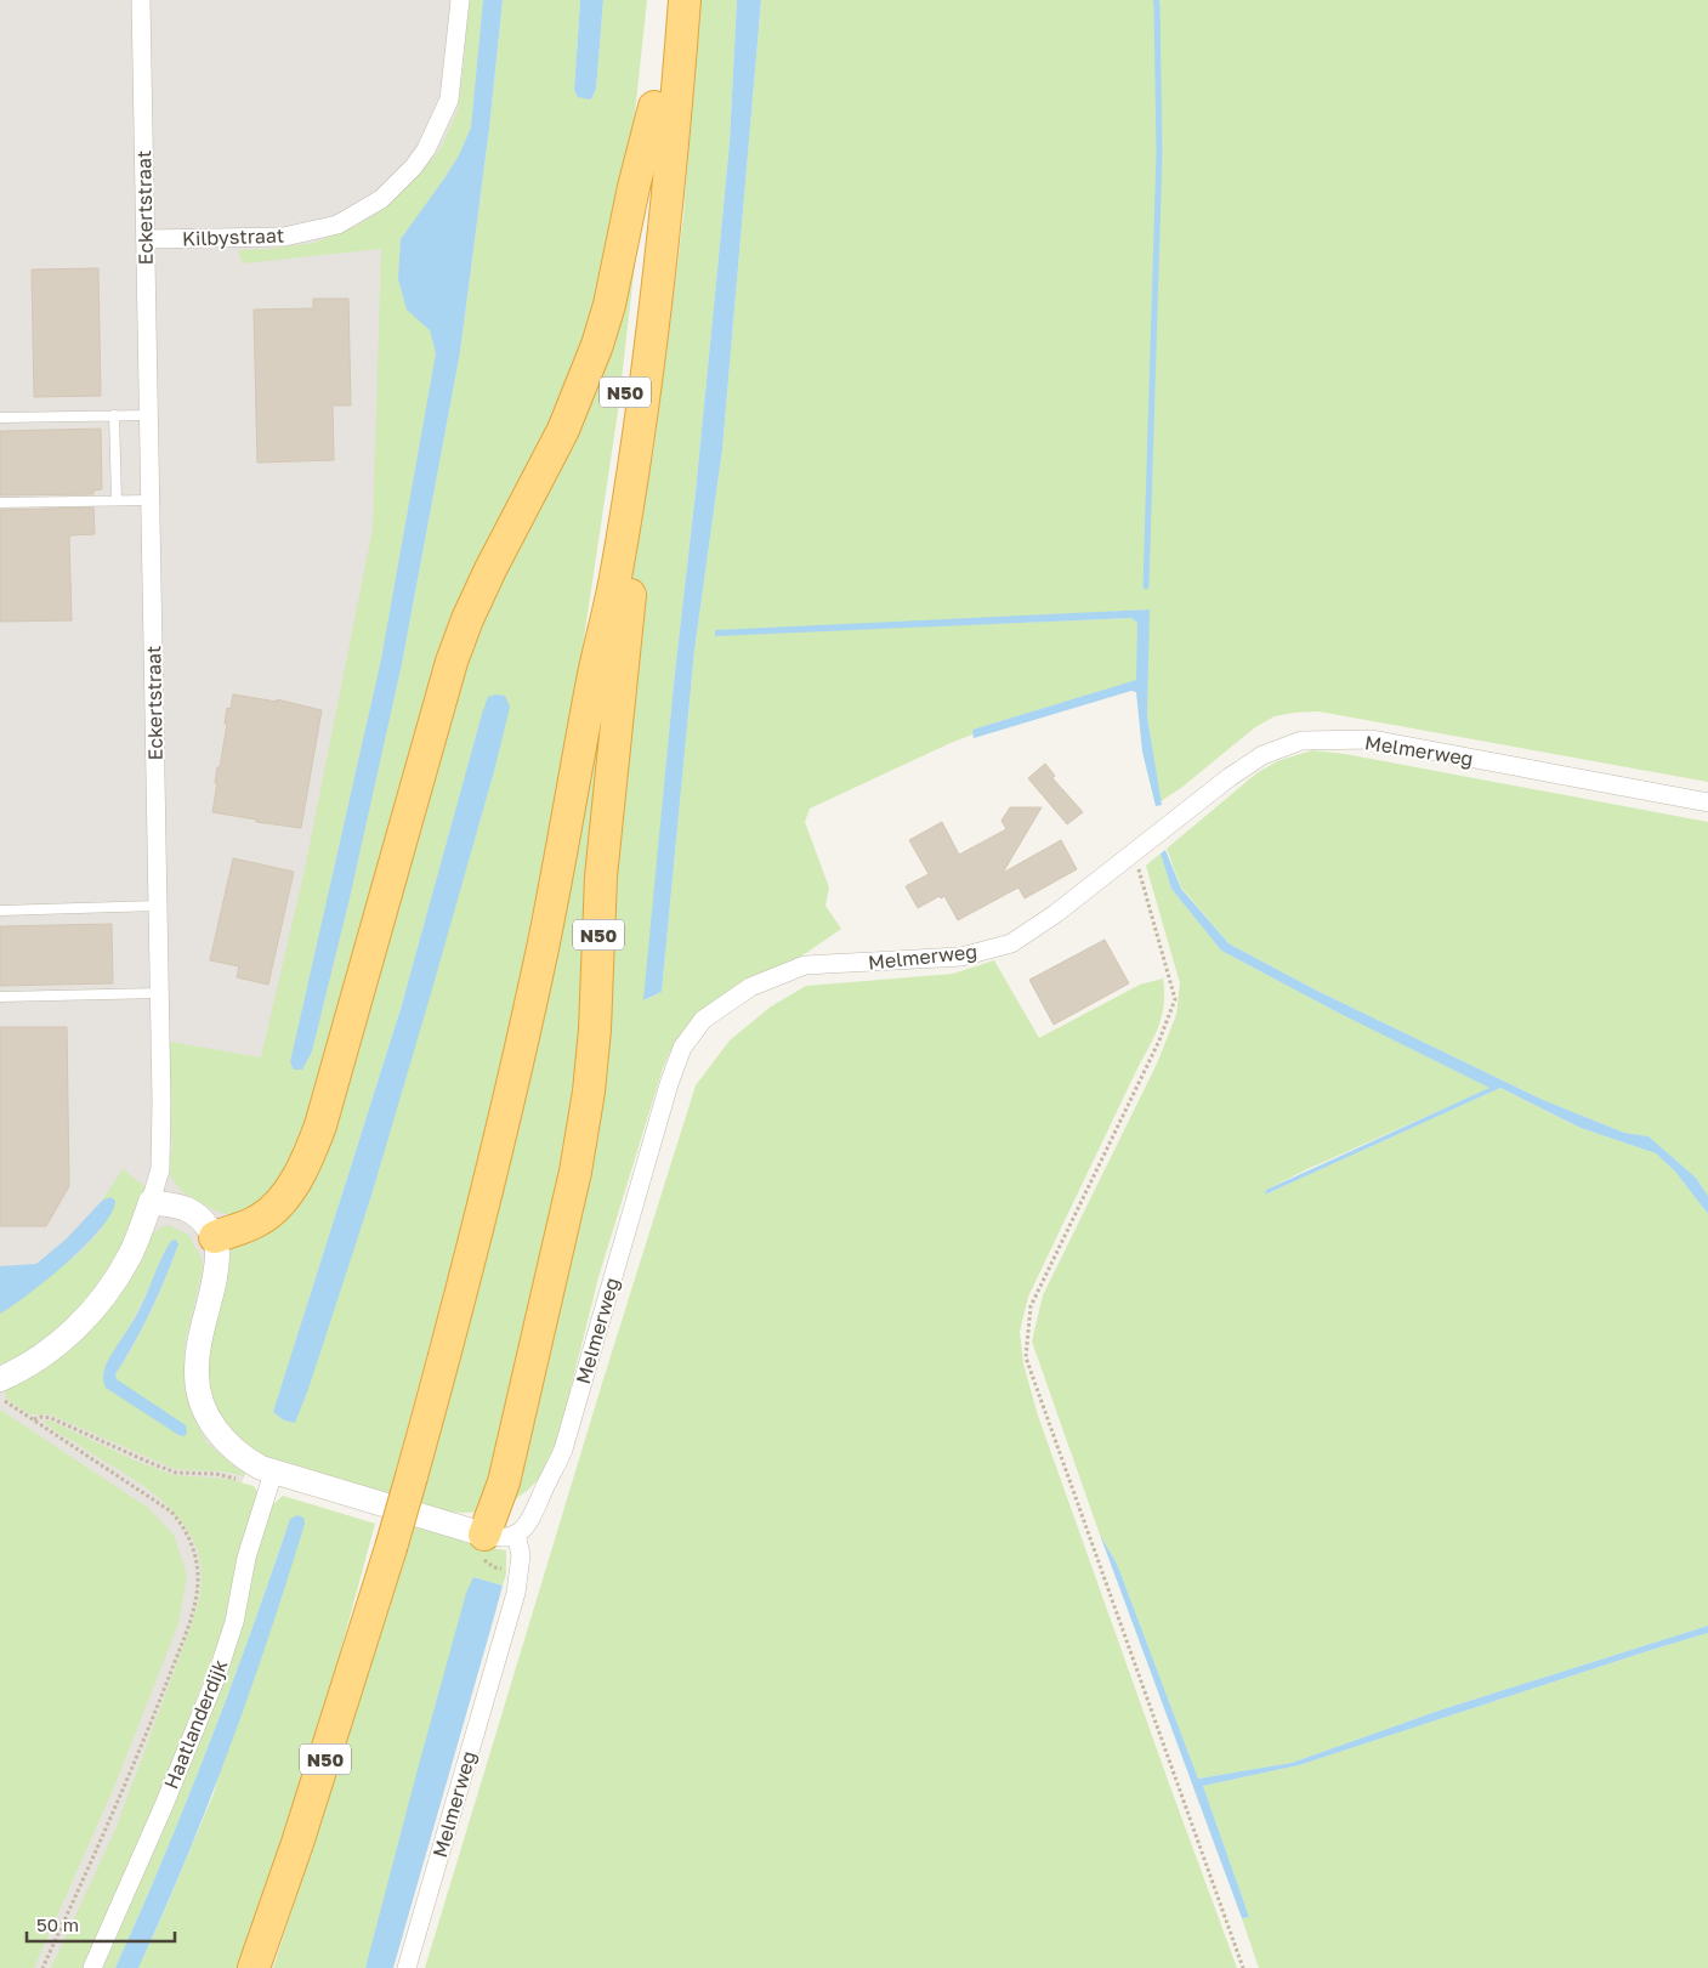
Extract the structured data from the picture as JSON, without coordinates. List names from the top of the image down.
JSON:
{
  "streets": {
    "highway": ["N50"],
    "street": [
      "Eckertstraat",
      "Kilbystraat",
      "Melmerweg",
      "Haatlanderdijk"
    ]
  },
  "crossings": [
    ["Eckertstraat", "Kilbystraat"]
  ],
  "scale_bar": "50 m"
}
